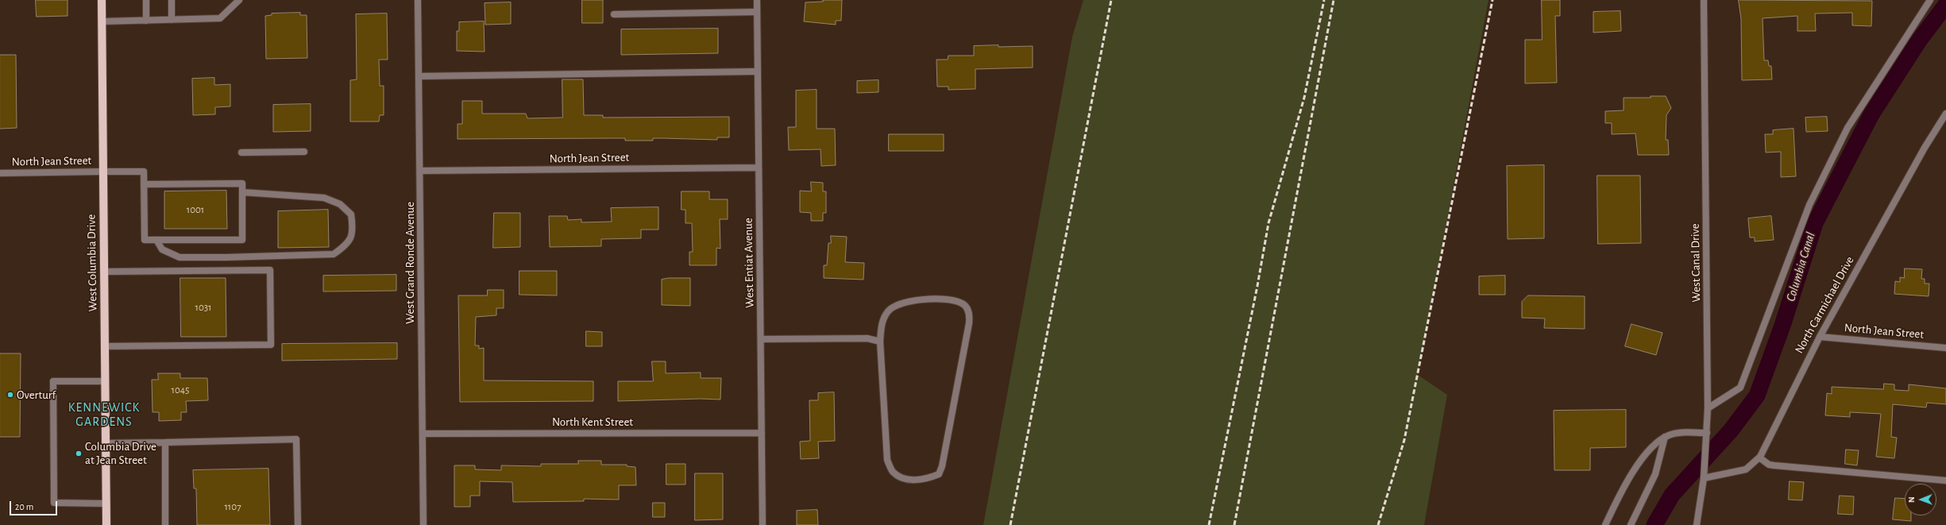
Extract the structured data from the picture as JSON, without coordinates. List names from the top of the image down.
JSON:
{
  "streets": {
    "main road": ["West Columbia Drive"],
    "street": [
      "North Jean Street",
      "West Grand Ronde Avenue",
      "West Entiat Avenue",
      "West Canal Drive",
      "North Carmichael Drive",
      "North Kent Street"
    ]
  },
  "crossings": [
    ["North Jean Street", "West Columbia Drive"],
    ["North Jean Street", "West Grand Ronde Avenue"],
    ["North Jean Street", "West Entiat Avenue"],
    ["North Jean Street", "North Carmichael Drive"],
    ["West Grand Ronde Avenue", "North Kent Street"],
    ["West Entiat Avenue", "North Kent Street"],
    ["West Canal Drive", "North Carmichael Drive"]
  ],
  "districts": ["KENNEWICK GARDENS"],
  "water": ["Columbia Canal"],
  "places": ["Overturf", "Columbia Drive at Jean Street"],
  "house_numbers": [
    "1001",
    "1031",
    "1045",
    "1107"
  ],
  "scale_bar": "20 m",
  "north": "left"
}
